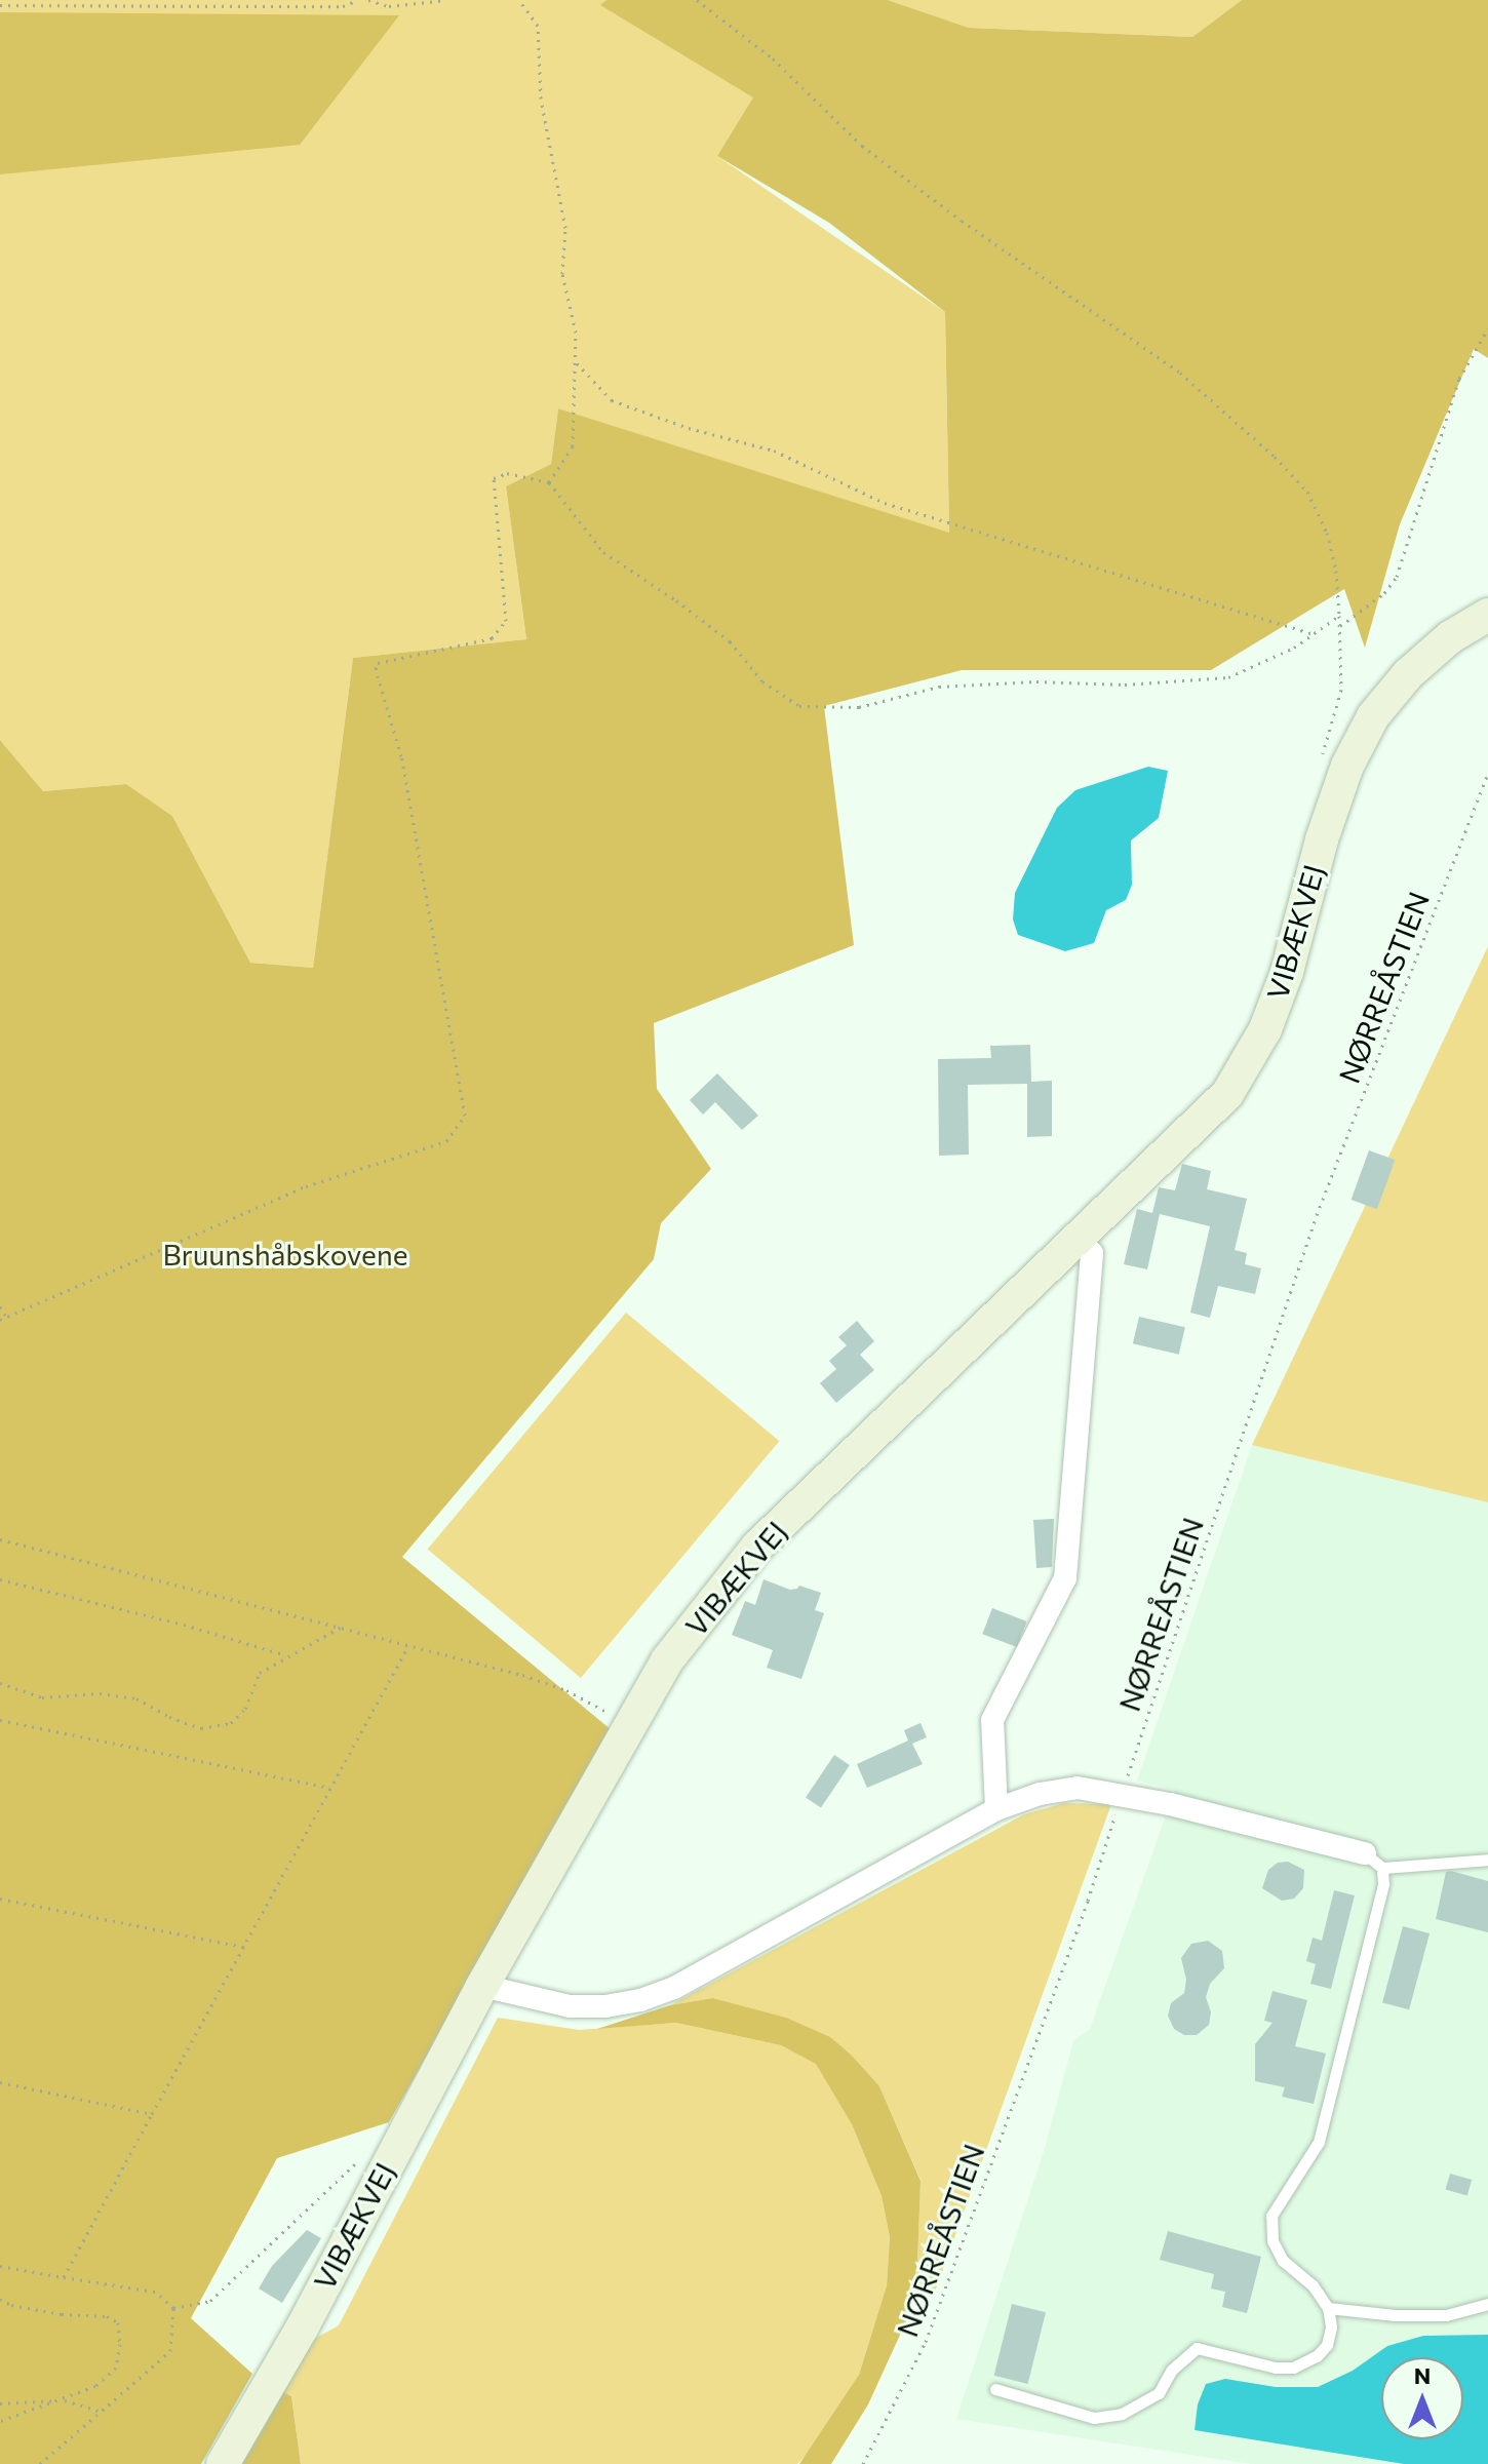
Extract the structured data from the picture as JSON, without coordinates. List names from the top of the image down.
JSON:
{
  "streets": {
    "street": ["VIBÆKVEJ"],
    "path": ["NØRREÅSTIEN"]
  },
  "parks": ["Bruunshåbskovene"],
  "north": "top"
}
